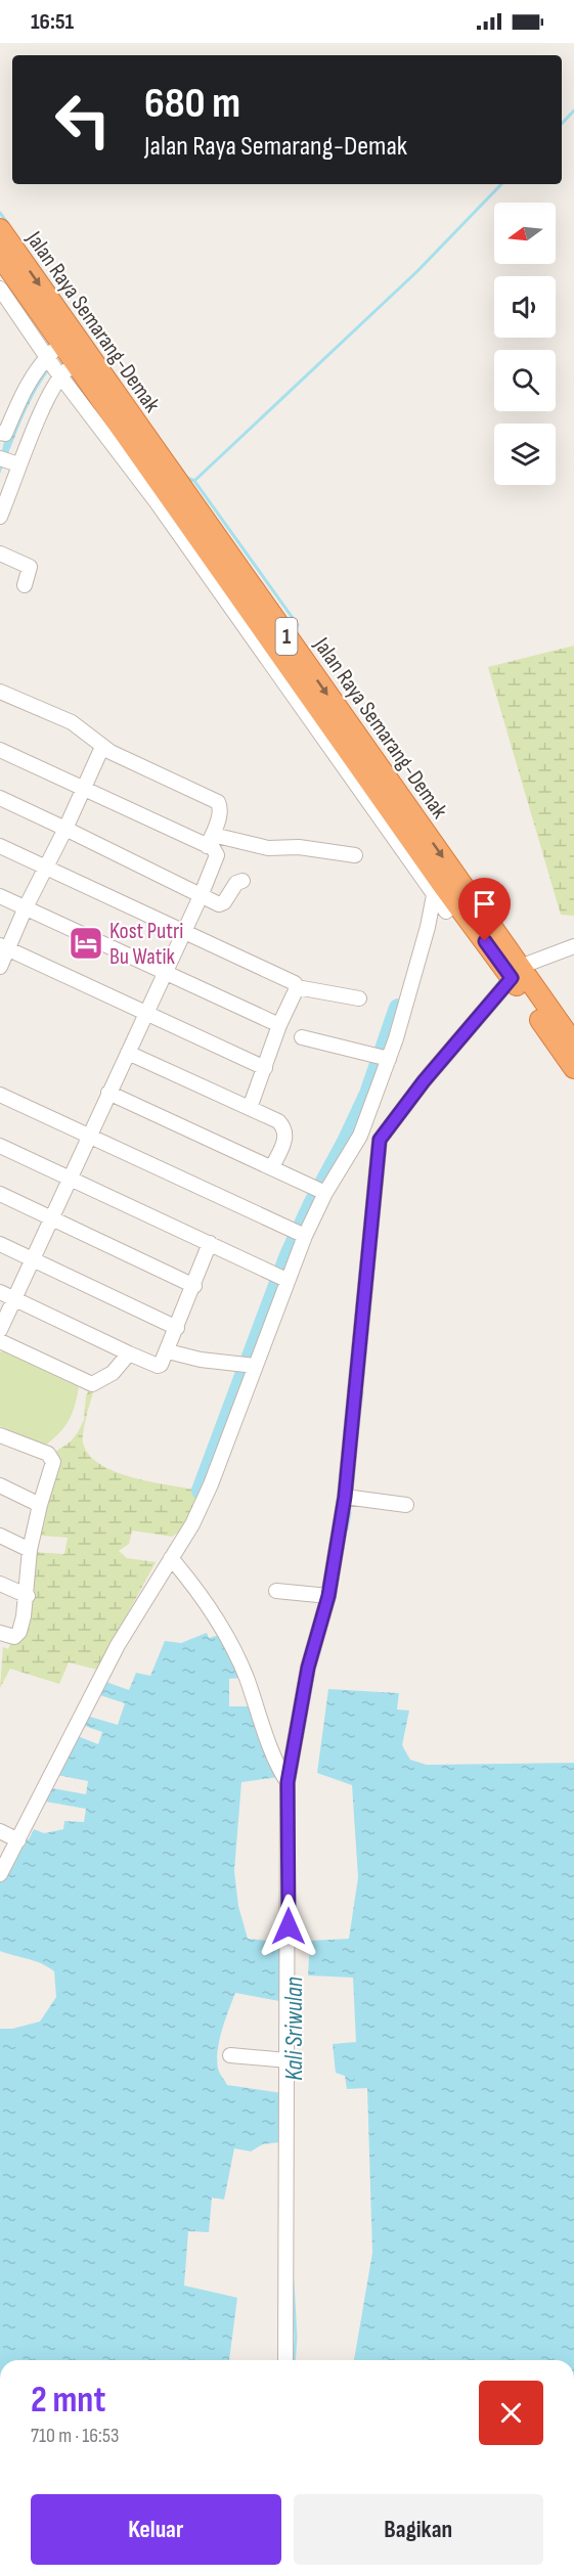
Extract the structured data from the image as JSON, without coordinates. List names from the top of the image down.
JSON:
{
  "streets": {
    "highway": ["Jalan Raya Semarang-Demak", "1"]
  },
  "water": ["Kali Sriwulan"],
  "places": {
    "hotel": ["Kost Putri Bu Watik"]
  },
  "north": "left",
  "page": {
    "status": "16:51",
    "turn": ["680 m", "Jalan Raya Semarang-Demak"],
    "heading": ["2 mnt", "710 m · 16:53"],
    "buttons": ["Keluar", "Bagikan"]
  }
}
